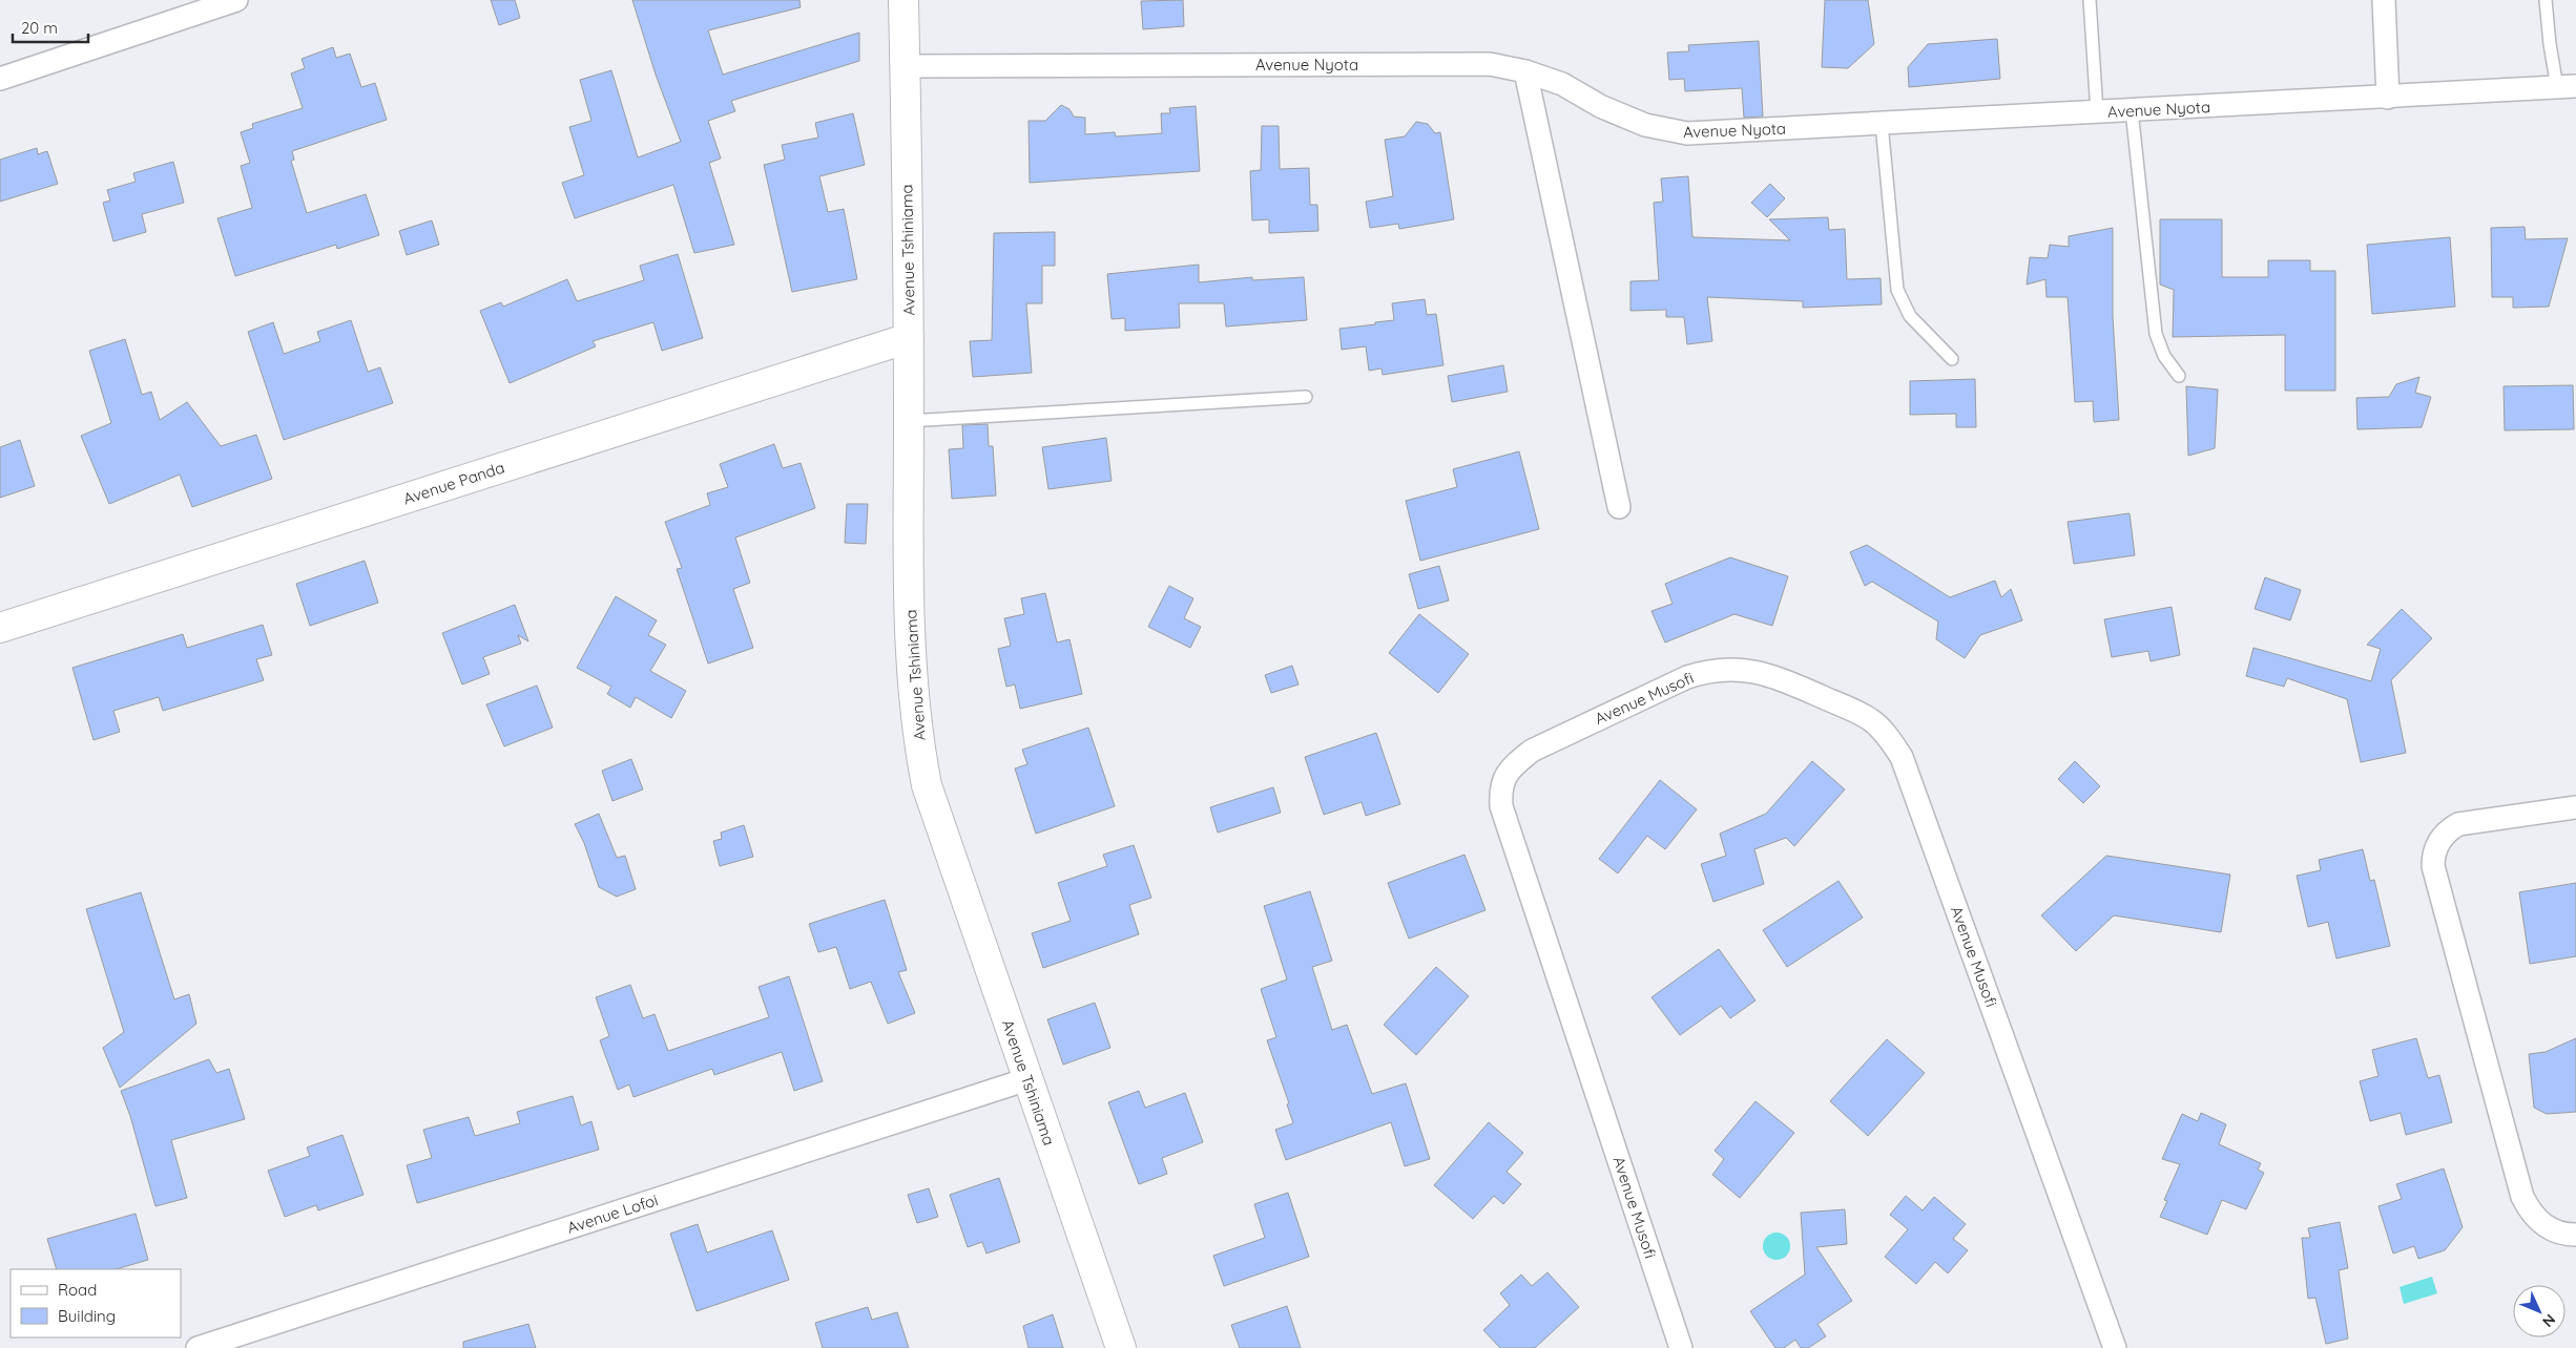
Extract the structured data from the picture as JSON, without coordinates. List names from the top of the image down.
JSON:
{
  "streets": {
    "street": [
      "Avenue Nyota",
      "Avenue Tshiniama",
      "Avenue Panda",
      "Avenue Musofi",
      "Avenue Lofoi"
    ]
  },
  "crossings": [
    ["Avenue Nyota", "Avenue Tshiniama"],
    ["Avenue Tshiniama", "Avenue Panda"],
    ["Avenue Tshiniama", "Avenue Lofoi"]
  ],
  "legend": ["Road", "Building"],
  "scale_bar": "20 m",
  "north": "bottom right"
}
